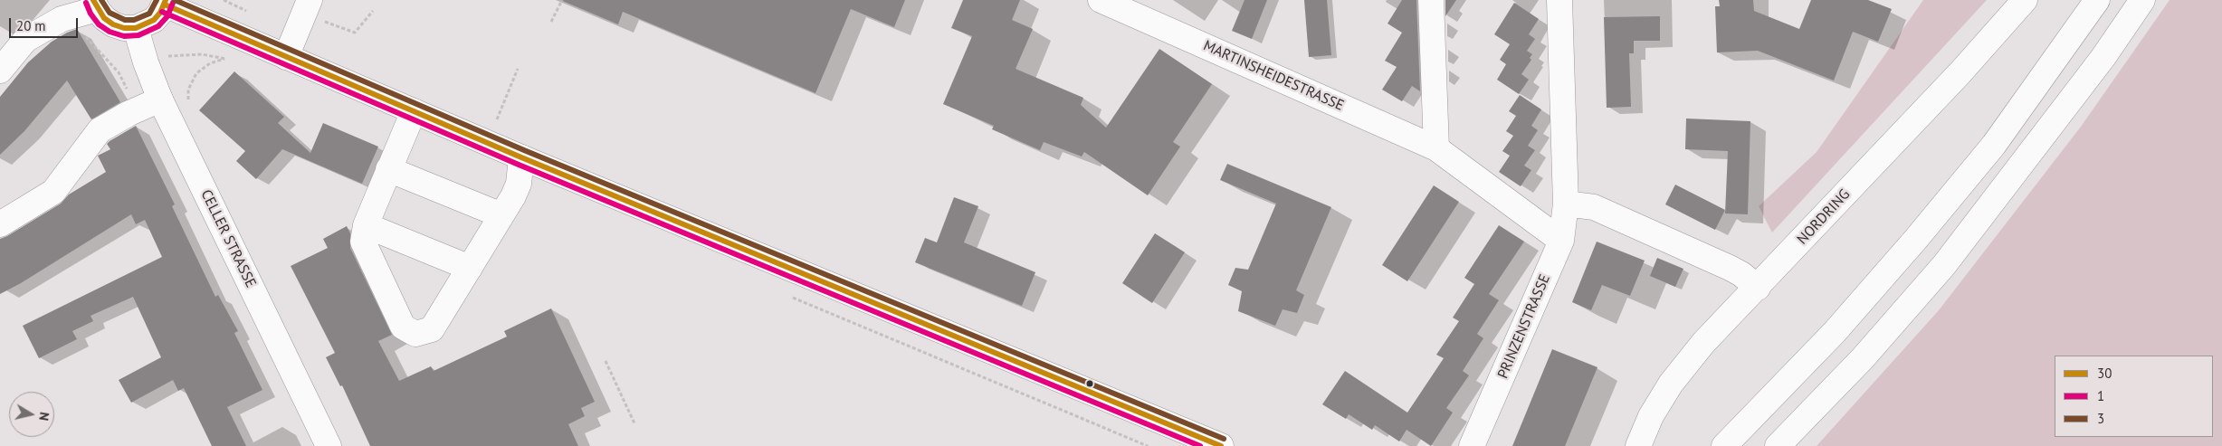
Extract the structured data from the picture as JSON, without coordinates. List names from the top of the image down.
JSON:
{
  "streets": {
    "main road": [
      "MARTINSHEIDESTRASSE",
      "NORDRING",
      "CELLER STRASSE",
      "PRINZENSTRASSE"
    ]
  },
  "crossings": [
    ["MARTINSHEIDESTRASSE", "PRINZENSTRASSE"]
  ],
  "lines": ["transit line 30", "transit line 3", "transit line 1"],
  "legend": ["30", "1", "3"],
  "scale_bar": "20 m",
  "north": "right"
}
